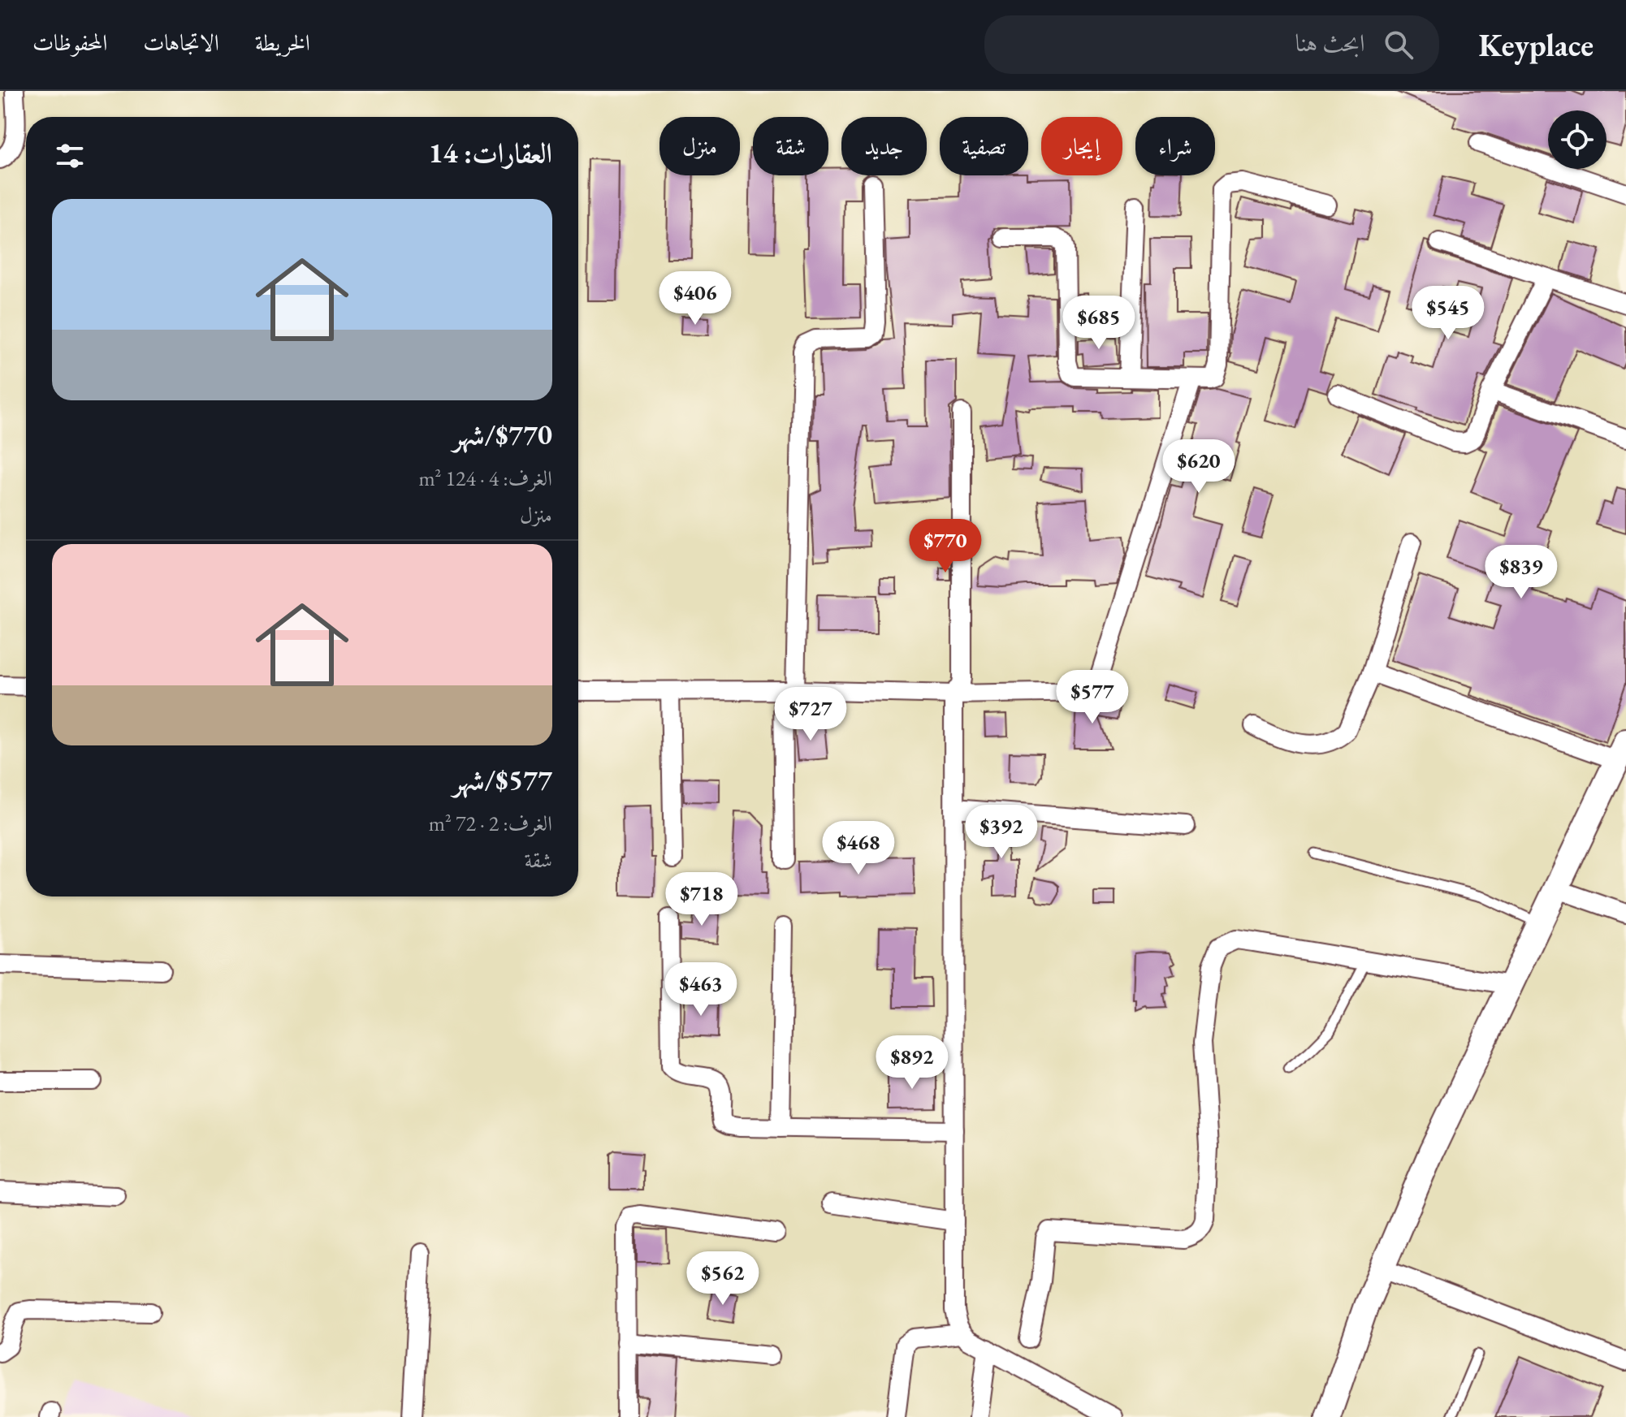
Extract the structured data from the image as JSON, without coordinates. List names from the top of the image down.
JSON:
{
  "page": {
    "header": "Keyplace",
    "search": "ابحث هنا",
    "nav": ["الخريطة", "الاتجاهات", "المحفوظات"],
    "chip": [
      "شراء",
      "إيجار",
      "تصفية",
      "جديد",
      "شقة",
      "منزل"
    ],
    "heading": "العقارات: 14",
    "list": [
      {
        "name": "$770/شهر",
        "note": "الغرف: 4 · 124 m² · منزل"
      },
      {
        "name": "$577/شهر",
        "note": "الغرف: 2 · 72 m² · شقة"
      }
    ],
    "price": [
      "$406",
      "$545",
      "$685",
      "$620",
      "$770",
      "$839",
      "$577",
      "$727",
      "$392",
      "$468",
      "$718",
      "$463",
      "$892",
      "$562"
    ]
  }
}
